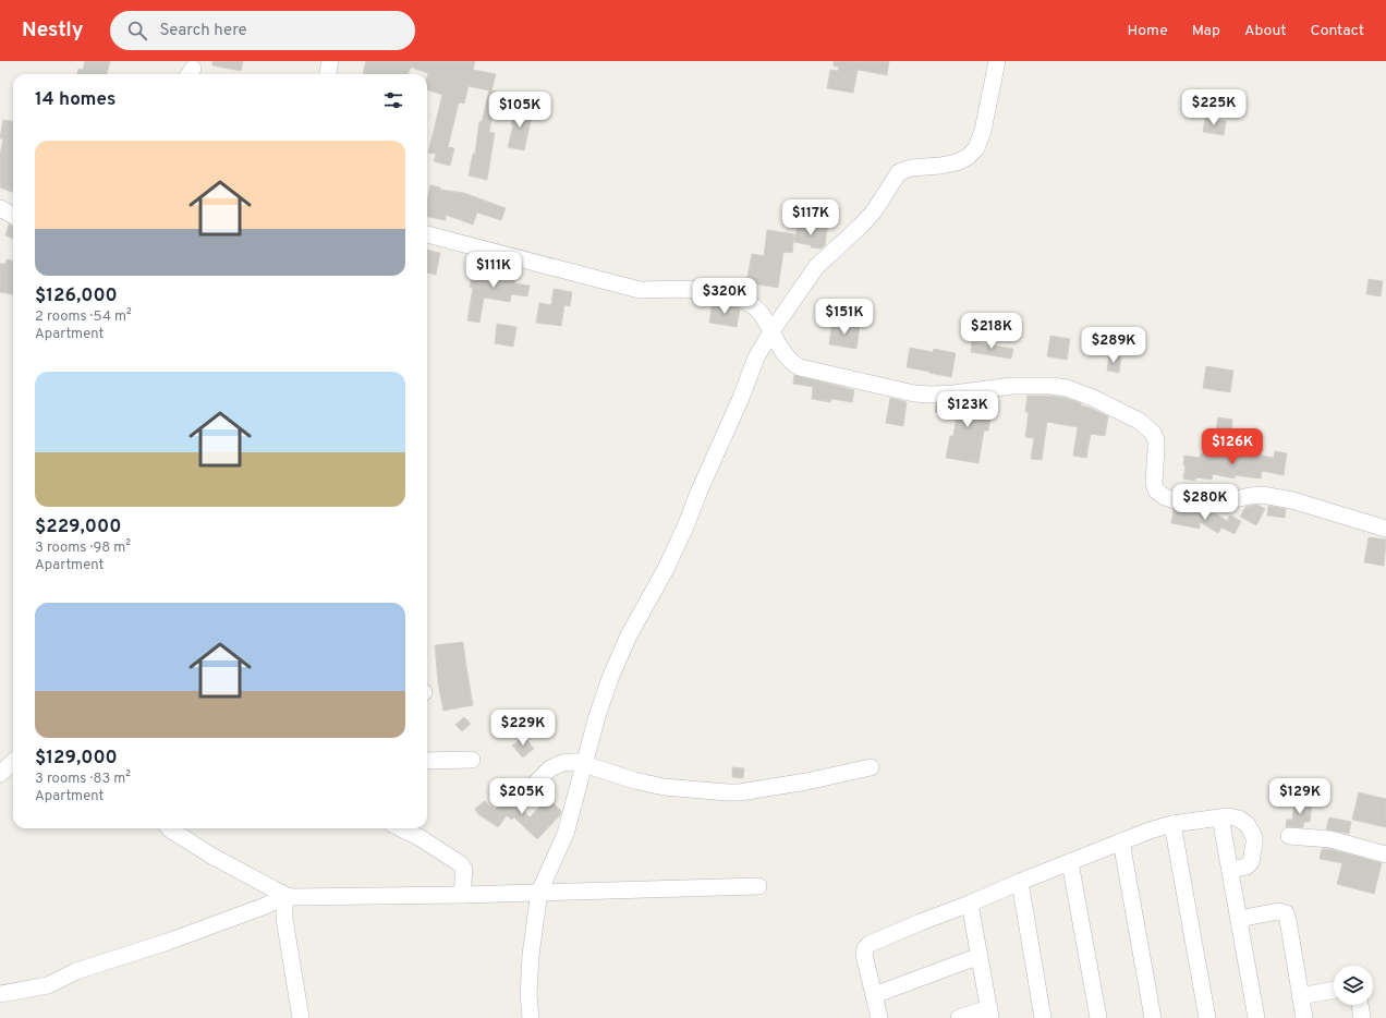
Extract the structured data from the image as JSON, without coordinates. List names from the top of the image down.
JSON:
{
  "page": {
    "header": "Nestly",
    "search": "Search here",
    "nav": [
      "Home",
      "Map",
      "About",
      "Contact"
    ],
    "heading": "14 homes",
    "price": [
      "$225K",
      "$105K",
      "$117K",
      "$111K",
      "$320K",
      "$151K",
      "$218K",
      "$289K",
      "$123K",
      "$126K",
      "$280K",
      "$229K",
      "$205K",
      "$129K"
    ],
    "list": [
      {
        "name": "$126,000",
        "note": "2 rooms · 54 m² · Apartment"
      },
      {
        "name": "$229,000",
        "note": "3 rooms · 98 m² · Apartment"
      },
      {
        "name": "$129,000",
        "note": "3 rooms · 83 m² · Apartment"
      }
    ]
  }
}
